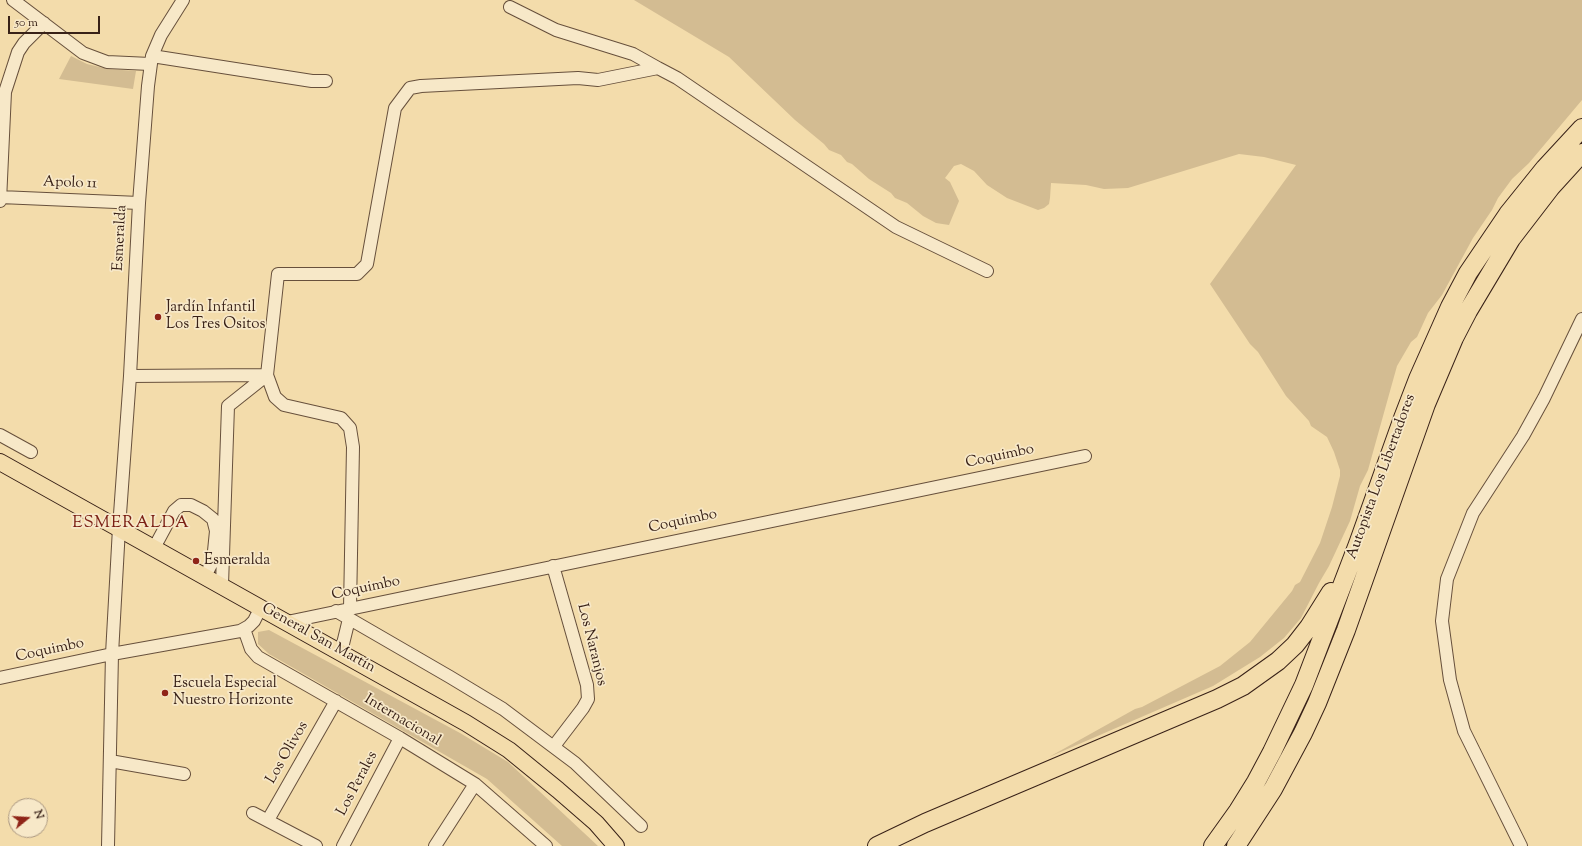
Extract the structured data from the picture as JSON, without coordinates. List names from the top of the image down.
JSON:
{
  "streets": {
    "highway": ["Autopista Los Libertadores"],
    "main road": ["General San Martín"],
    "street": [
      "Apolo 11",
      "Esmeralda",
      "Coquimbo",
      "Los Naranjos",
      "Internacional",
      "Los Olivos",
      "Los Perales"
    ]
  },
  "crossings": [
    ["Apolo 11", "Esmeralda"],
    ["Esmeralda", "Coquimbo"],
    ["Esmeralda", "General San Martín"],
    ["Coquimbo", "General San Martín"],
    ["Coquimbo", "Los Naranjos"],
    ["Coquimbo", "Internacional"],
    ["Internacional", "Los Olivos"],
    ["Internacional", "Los Perales"]
  ],
  "districts": ["ESMERALDA"],
  "places": ["Jardín Infantil Los Tres Ositos", "Esmeralda", "Escuela Especial Nuestro Horizonte"],
  "scale_bar": "50 m",
  "north": "right"
}
